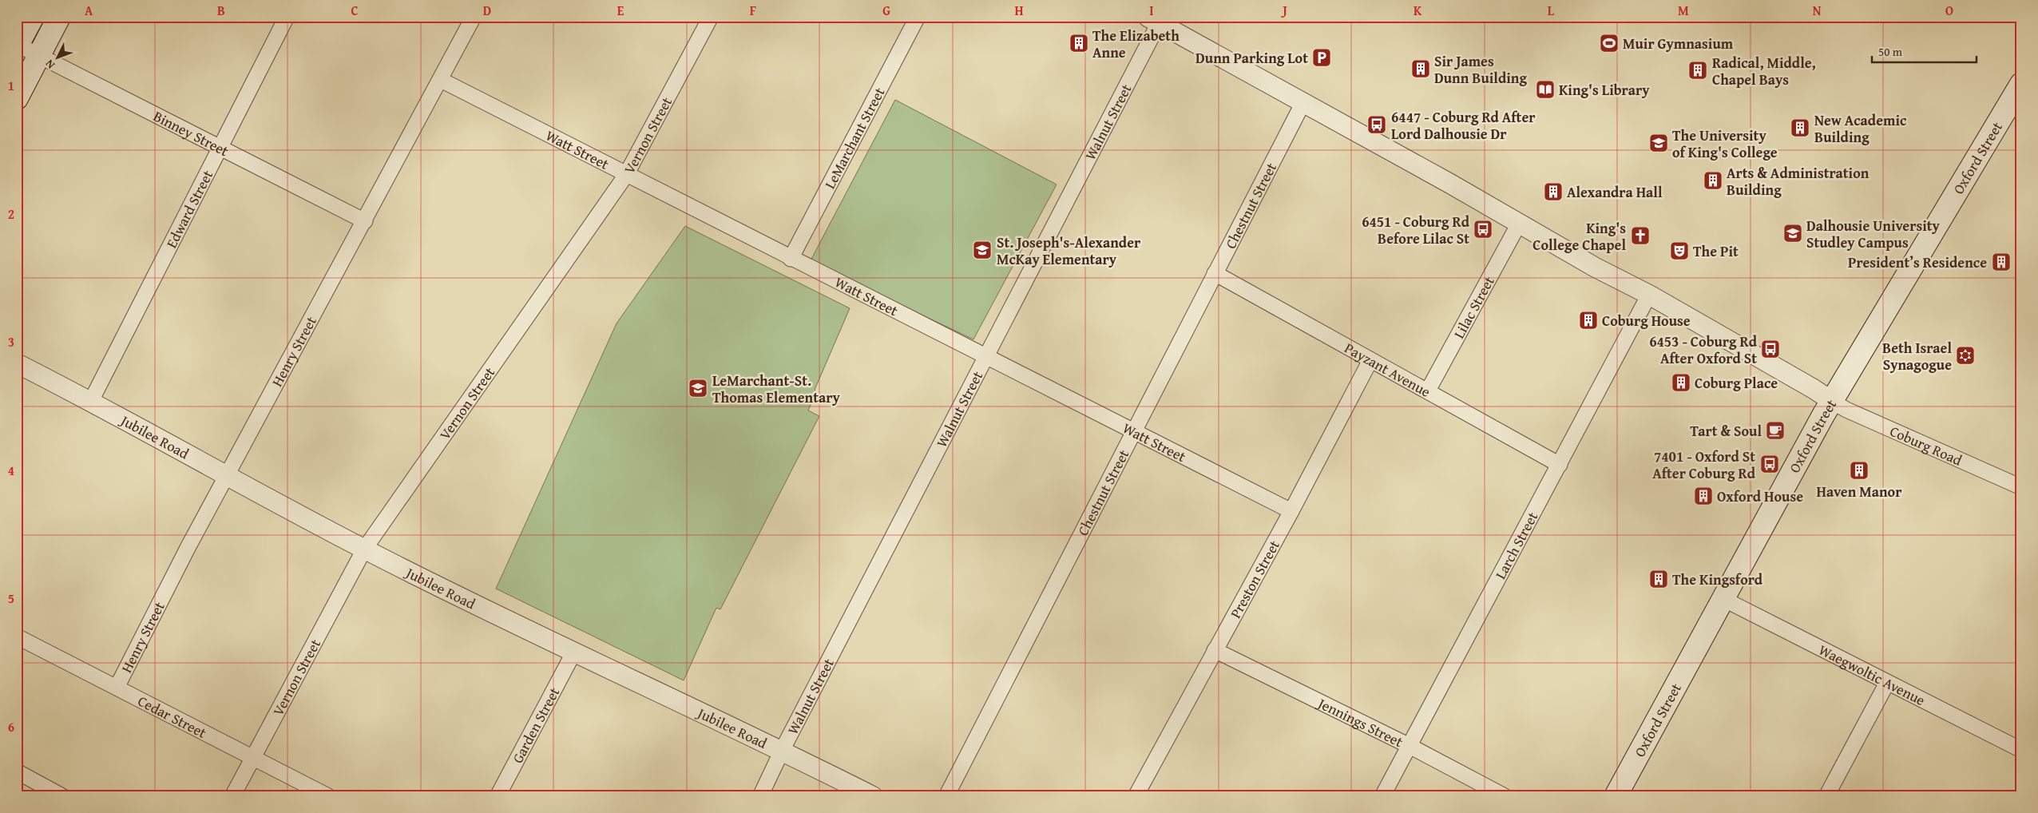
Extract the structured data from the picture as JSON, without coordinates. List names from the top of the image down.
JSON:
{
  "streets": {
    "main road": ["Oxford Street"],
    "street": [
      "Walnut Street",
      "Binney Street",
      "Vernon Street",
      "LeMarchant Street",
      "Watt Street",
      "Chestnut Street",
      "Edward Street",
      "Lilac Street",
      "Henry Street",
      "Payzant Avenue",
      "Jubilee Road",
      "Coburg Road",
      "Larch Street",
      "Preston Street",
      "Waegwoltic Avenue",
      "Cedar Street",
      "Jennings Street",
      "Garden Street"
    ]
  },
  "crossings": [
    ["Walnut Street", "Watt Street"],
    ["Walnut Street", "Jubilee Road"],
    ["Binney Street", "Edward Street"],
    ["Binney Street", "Henry Street"],
    ["Vernon Street", "Watt Street"],
    ["Vernon Street", "Jubilee Road"],
    ["Vernon Street", "Cedar Street"],
    ["LeMarchant Street", "Watt Street"],
    ["Watt Street", "Chestnut Street"],
    ["Watt Street", "Henry Street"],
    ["Watt Street", "Preston Street"],
    ["Oxford Street", "Coburg Road"],
    ["Oxford Street", "Waegwoltic Avenue"],
    ["Chestnut Street", "Payzant Avenue"],
    ["Edward Street", "Jubilee Road"],
    ["Lilac Street", "Payzant Avenue"],
    ["Henry Street", "Jubilee Road"],
    ["Henry Street", "Cedar Street"],
    ["Payzant Avenue", "Larch Street"],
    ["Payzant Avenue", "Preston Street"],
    ["Jubilee Road", "Garden Street"],
    ["Larch Street", "Jennings Street"],
    ["Preston Street", "Jennings Street"]
  ],
  "places": {
    "building": [
      "The Elizabeth Anne",
      "Sir James Dunn Building",
      "Radical, Middle, Chapel Bays",
      "New Academic Building",
      "Arts & Administration Building",
      "Alexandra Hall",
      "President’s Residence",
      "Coburg House",
      "Coburg Place",
      "Haven Manor",
      "Oxford House",
      "The Kingsford"
    ],
    "sports": ["Muir Gymnasium"],
    "parking": ["Dunn Parking Lot"],
    "library": ["King's Library"],
    "bus stop": [
      "6447 - Coburg Rd After Lord Dalhousie Dr",
      "6451 - Coburg Rd Before Lilac St",
      "6453 - Coburg Rd After Oxford St",
      "7401 - Oxford St After Coburg Rd"
    ],
    "school or university": [
      "The University of King's College",
      "Dalhousie University Studley Campus",
      "St. Joseph's-Alexander McKay Elementary",
      "LeMarchant-St. Thomas Elementary"
    ],
    "church": ["King's College Chapel"],
    "theatre": ["The Pit"],
    "synagogue": ["Beth Israel Synagogue"],
    "cafe": ["Tart & Soul"]
  },
  "scale_bar": "50 m",
  "north": "bottom left",
  "grid": {
    "columns": [
      "A",
      "B",
      "C",
      "D",
      "E",
      "F",
      "G",
      "H",
      "I",
      "J",
      "K",
      "L",
      "M",
      "N",
      "O"
    ],
    "rows": [
      "1",
      "2",
      "3",
      "4",
      "5",
      "6"
    ]
  }
}
